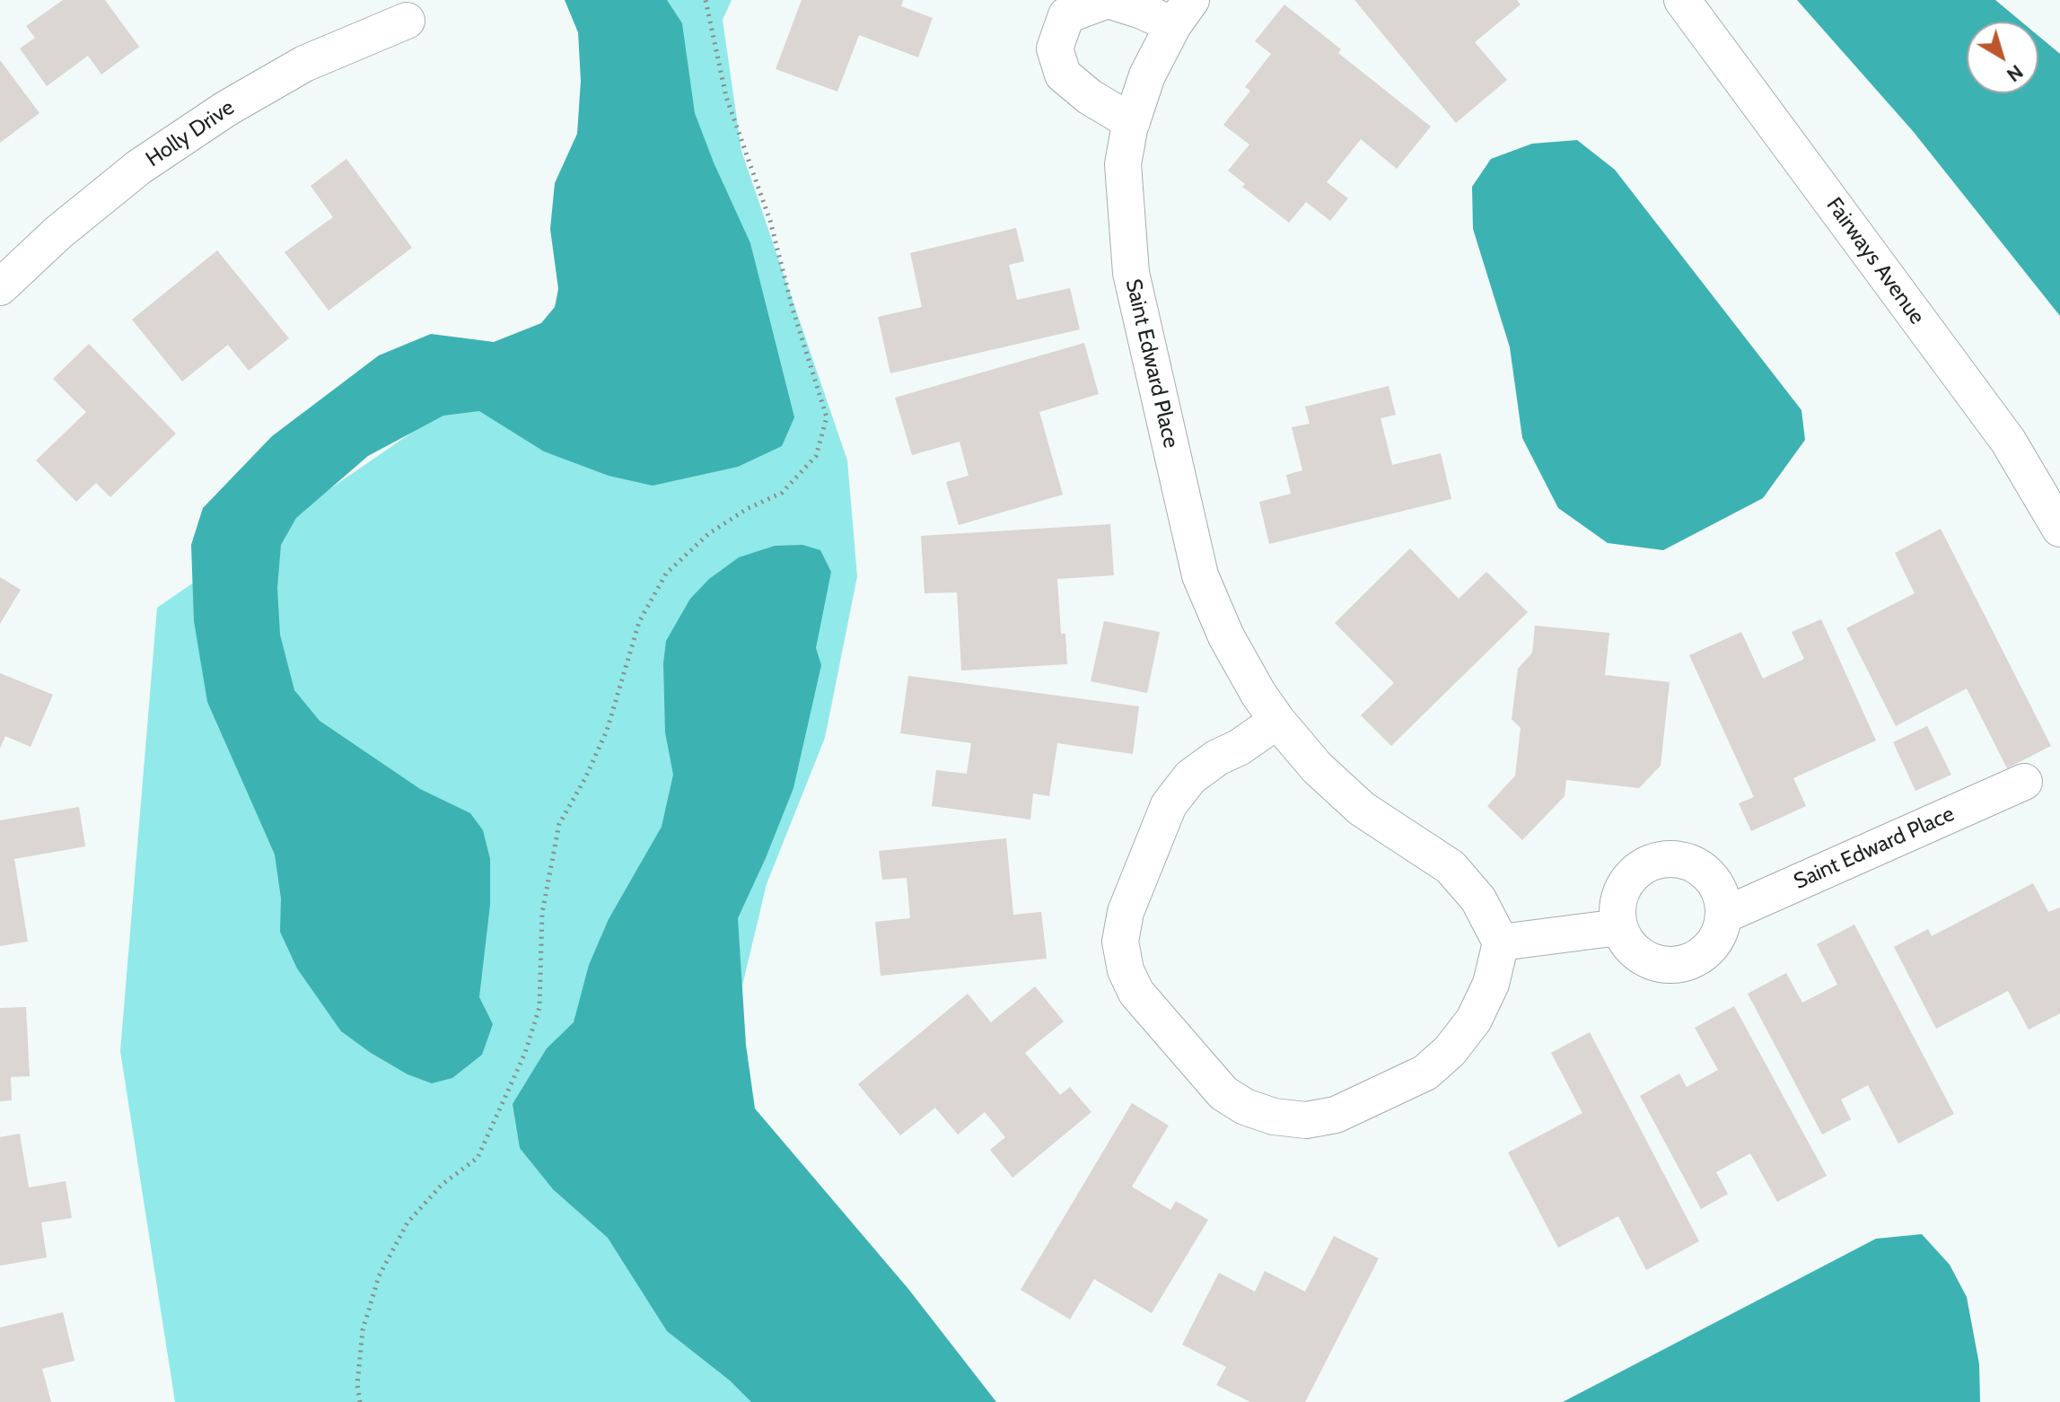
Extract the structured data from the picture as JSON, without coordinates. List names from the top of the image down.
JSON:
{
  "streets": {
    "street": ["Holly Drive", "Fairways Avenue", "Saint Edward Place"]
  },
  "north": "bottom right"
}
